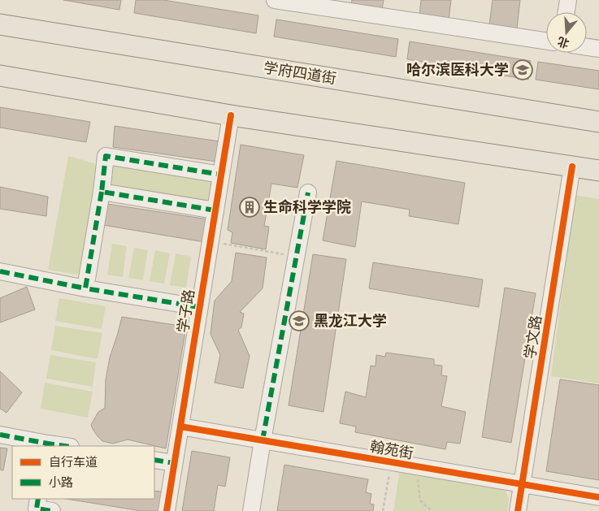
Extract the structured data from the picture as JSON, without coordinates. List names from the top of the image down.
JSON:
{
  "streets": {
    "main road": ["学府四道街"],
    "street": ["学子路", "学文路", "翰苑街"]
  },
  "crossings": [
    ["学子路", "翰苑街"],
    ["学文路", "翰苑街"]
  ],
  "places": {
    "school or university": ["哈尔滨医科大学", "黑龙江大学"],
    "building": ["生命科学学院"]
  },
  "legend": ["自行车道", "小路"],
  "north": "bottom"
}
